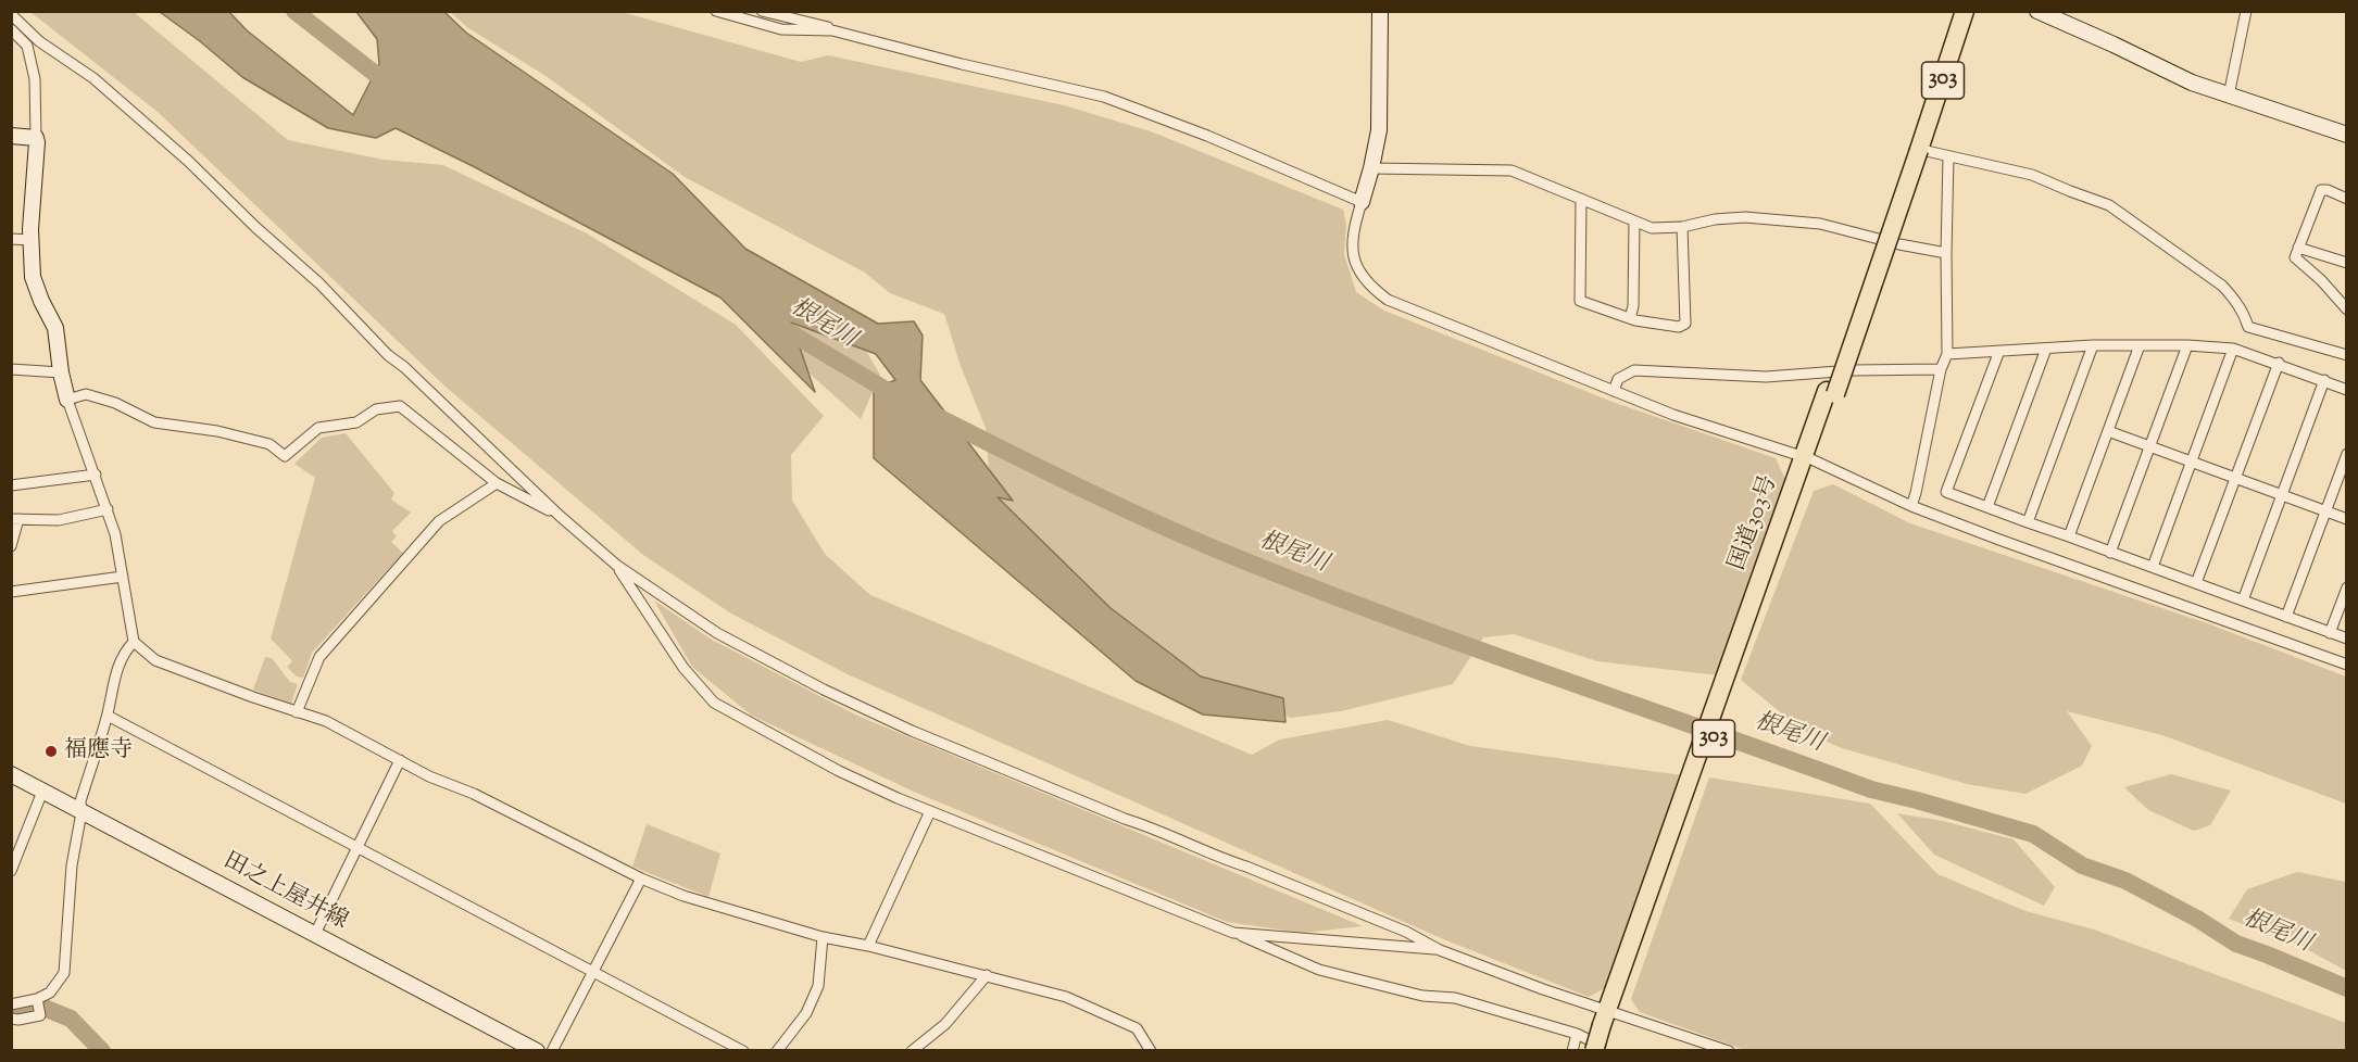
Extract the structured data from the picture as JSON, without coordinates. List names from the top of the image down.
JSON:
{
  "streets": {
    "highway": ["303", "国道303号"],
    "street": ["田之上屋井線"]
  },
  "water": ["根尾川"],
  "places": ["福應寺"]
}
